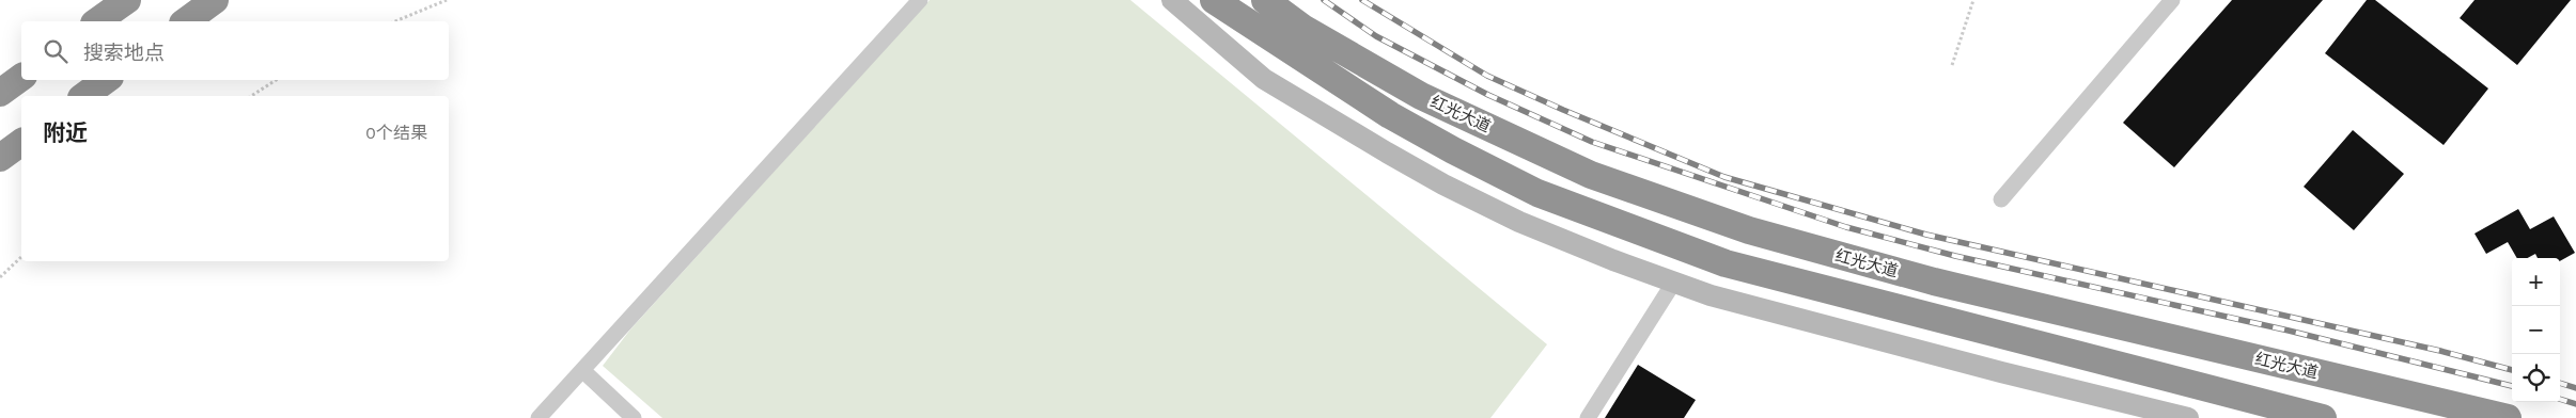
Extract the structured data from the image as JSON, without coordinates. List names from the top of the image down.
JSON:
{
  "streets": {
    "highway": ["红光大道"]
  },
  "page": {
    "search": "搜索地点",
    "heading": ["附近", "0个结果"],
    "map_buttons": ["+", "−"]
  }
}
